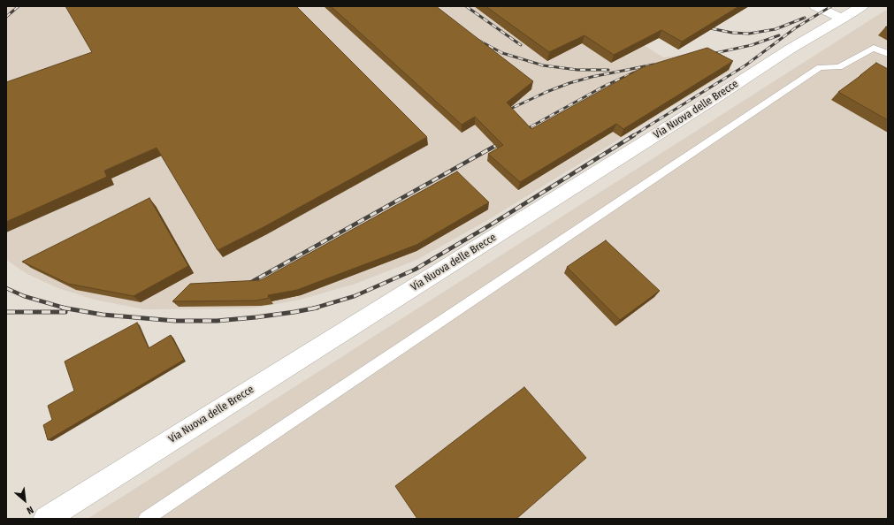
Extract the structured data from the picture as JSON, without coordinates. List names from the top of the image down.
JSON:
{
  "streets": {
    "street": ["Via Nuova delle Brecce"]
  },
  "north": "bottom right"
}
